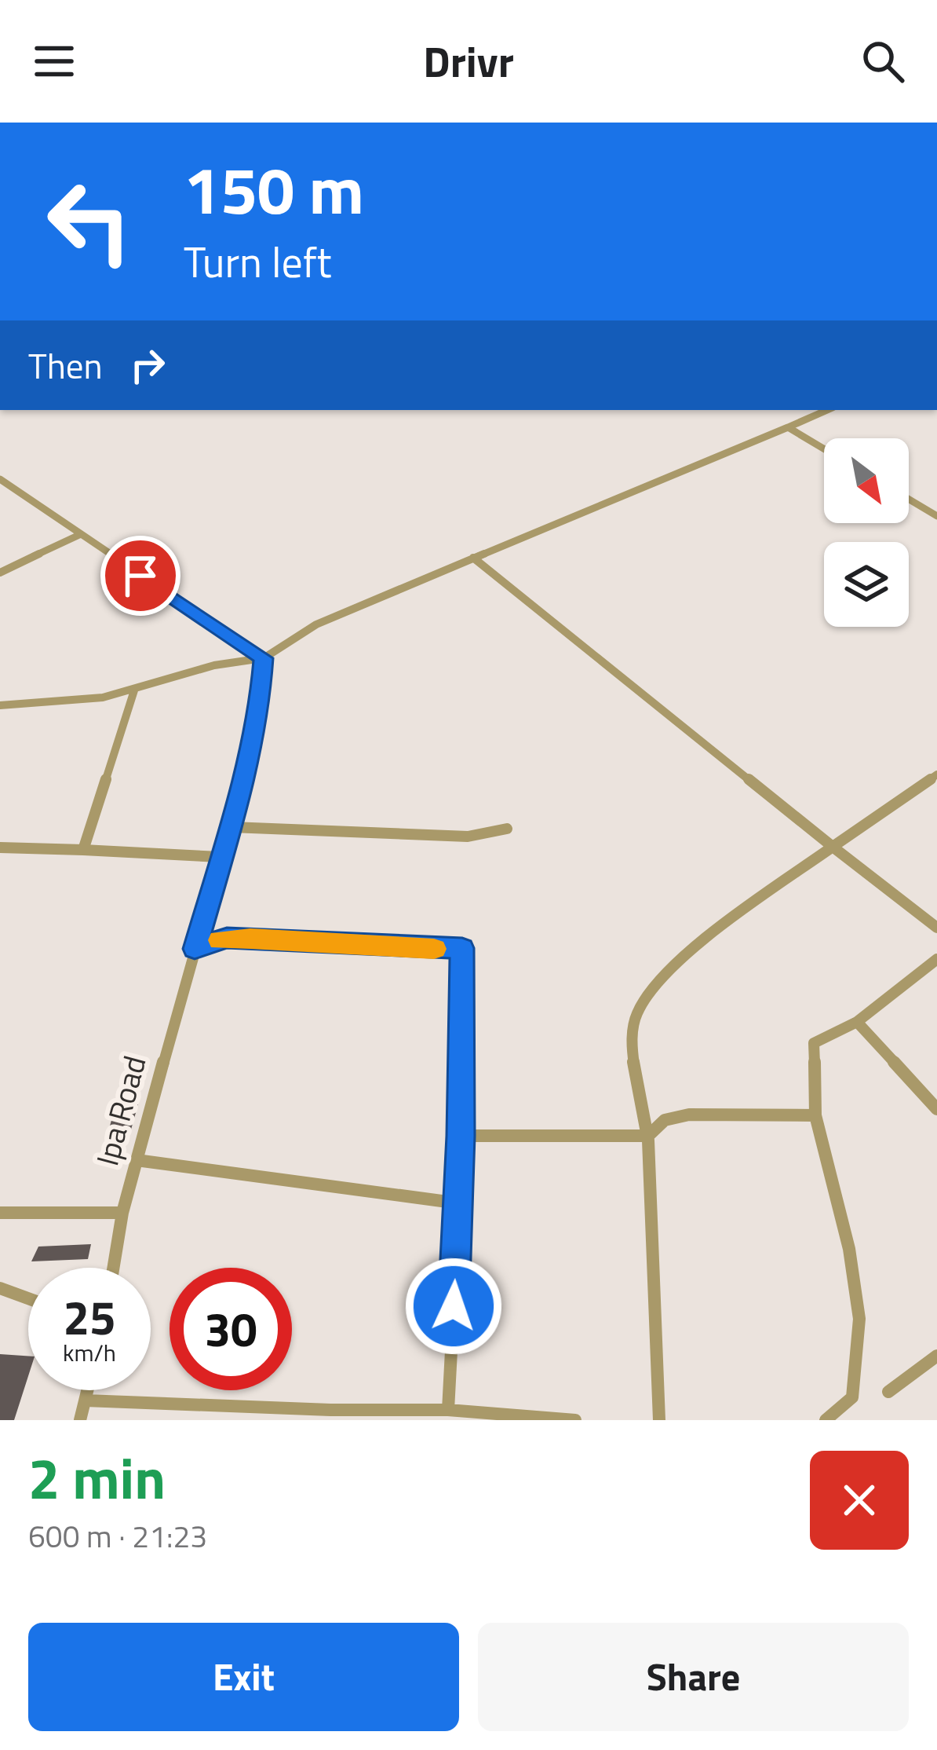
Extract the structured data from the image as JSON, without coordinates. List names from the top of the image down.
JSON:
{
  "streets": {
    "street": ["Ipa Road"]
  },
  "north": "bottom right",
  "page": {
    "header": "Drivr",
    "turn": ["150 m", "Turn left"],
    "then": "Then",
    "speed": "25 km/h",
    "limit": "30",
    "heading": ["2 min", "600 m · 21:23"],
    "buttons": ["Exit", "Share"]
  }
}
